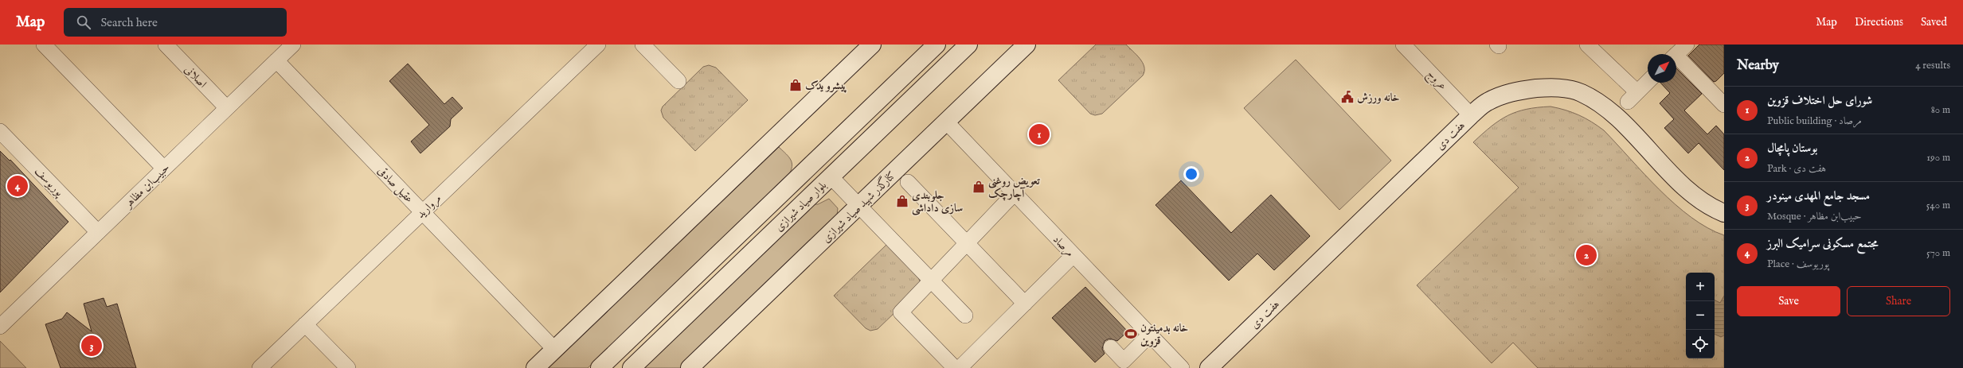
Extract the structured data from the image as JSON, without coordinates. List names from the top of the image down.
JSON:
{
  "streets": {
    "main road": ["هفت دی", "بلوار صیاد شیرازی", "کنارگذر شهید صیاد شیرازی"],
    "street": [
      "اصلانی",
      "عروج",
      "پوریوسف",
      "عقیل صادقی",
      "حبیب‌ابن مظاهر",
      "مروارید",
      "مرصاد"
    ]
  },
  "crossings": [
    ["اصلانی", "حبیب‌ابن مظاهر"],
    ["عروج", "هفت دی"],
    ["پوریوسف", "حبیب‌ابن مظاهر"],
    ["عقیل صادقی", "حبیب‌ابن مظاهر"],
    ["عقیل صادقی", "مروارید"],
    ["کنارگذر شهید صیاد شیرازی", "مرصاد"]
  ],
  "places": {
    "shop": ["پیشرو یدک", "تعویض روغنی آچارچک", "جلوبندی سازی داداشی"],
    "public building": ["خانه ورزش"],
    "sports": ["خانه بدمینتون قزوین"]
  },
  "north": "top right",
  "page": {
    "header": "Map",
    "search": "Search here",
    "nav": ["Map", "Directions", "Saved"],
    "heading": ["Nearby", "4 results"],
    "list": [
      {
        "mark": "1",
        "name": "شورای حل اختلاف قزوین",
        "note": "Public building · مرصاد",
        "value": "80 m"
      },
      {
        "mark": "2",
        "name": "بوستان پامچال",
        "note": "Park · هفت دی",
        "value": "190 m"
      },
      {
        "mark": "3",
        "name": "مسجد جامع المهدی مینودر",
        "note": "Mosque · حبیب‌ابن مظاهر",
        "value": "540 m"
      },
      {
        "mark": "4",
        "name": "مجتمع مسکونی سرامیک البرز",
        "note": "Place · پوریوسف",
        "value": "570 m"
      }
    ],
    "pins": [
      "1",
      "4",
      "2",
      "3"
    ],
    "map_buttons": ["+", "−"],
    "buttons": ["Save", "Share"]
  }
}
